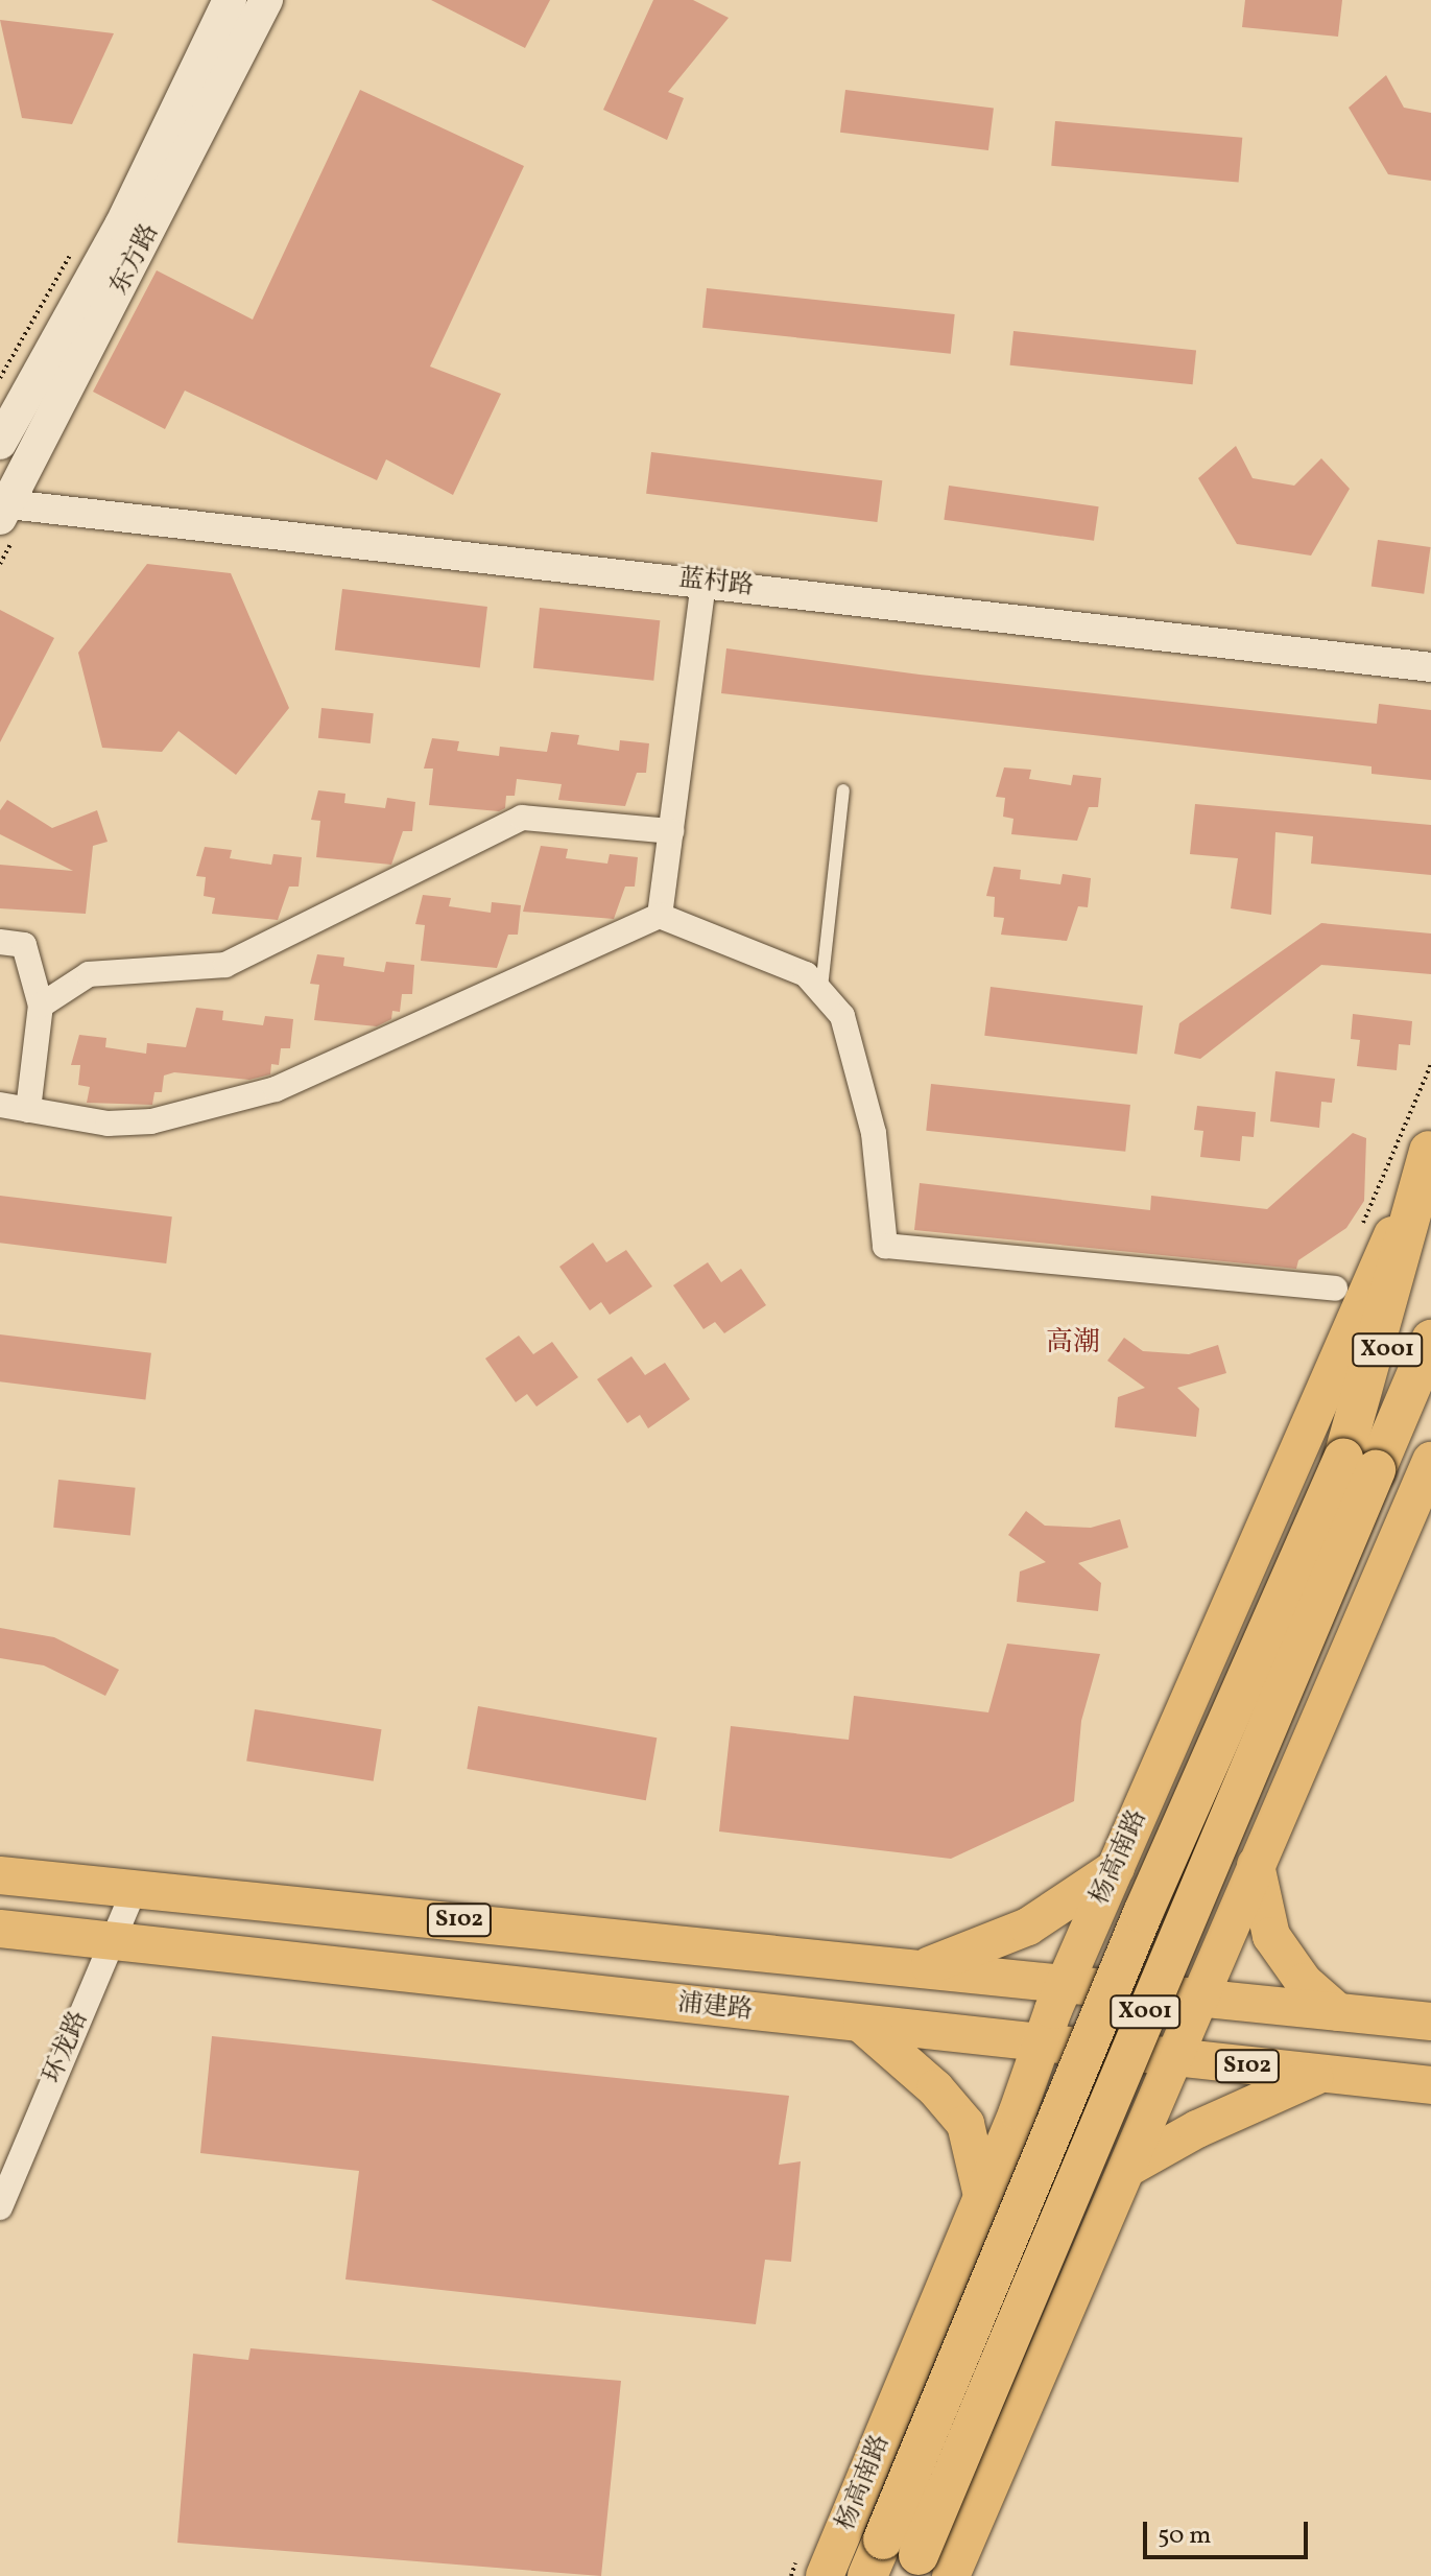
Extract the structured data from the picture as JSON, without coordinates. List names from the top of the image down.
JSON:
{
  "streets": {
    "highway": ["X001", "杨高南路"],
    "main road": ["东方路", "S102", "浦建路"],
    "street": ["蓝村路", "环龙路"]
  },
  "crossings": [
    ["东方路", "蓝村路"],
    ["X001", "S102"],
    ["X001", "浦建路"],
    ["杨高南路", "S102"],
    ["杨高南路", "浦建路"],
    ["S102", "环龙路"],
    ["浦建路", "环龙路"]
  ],
  "districts": ["高潮"],
  "scale_bar": "50 m"
}
